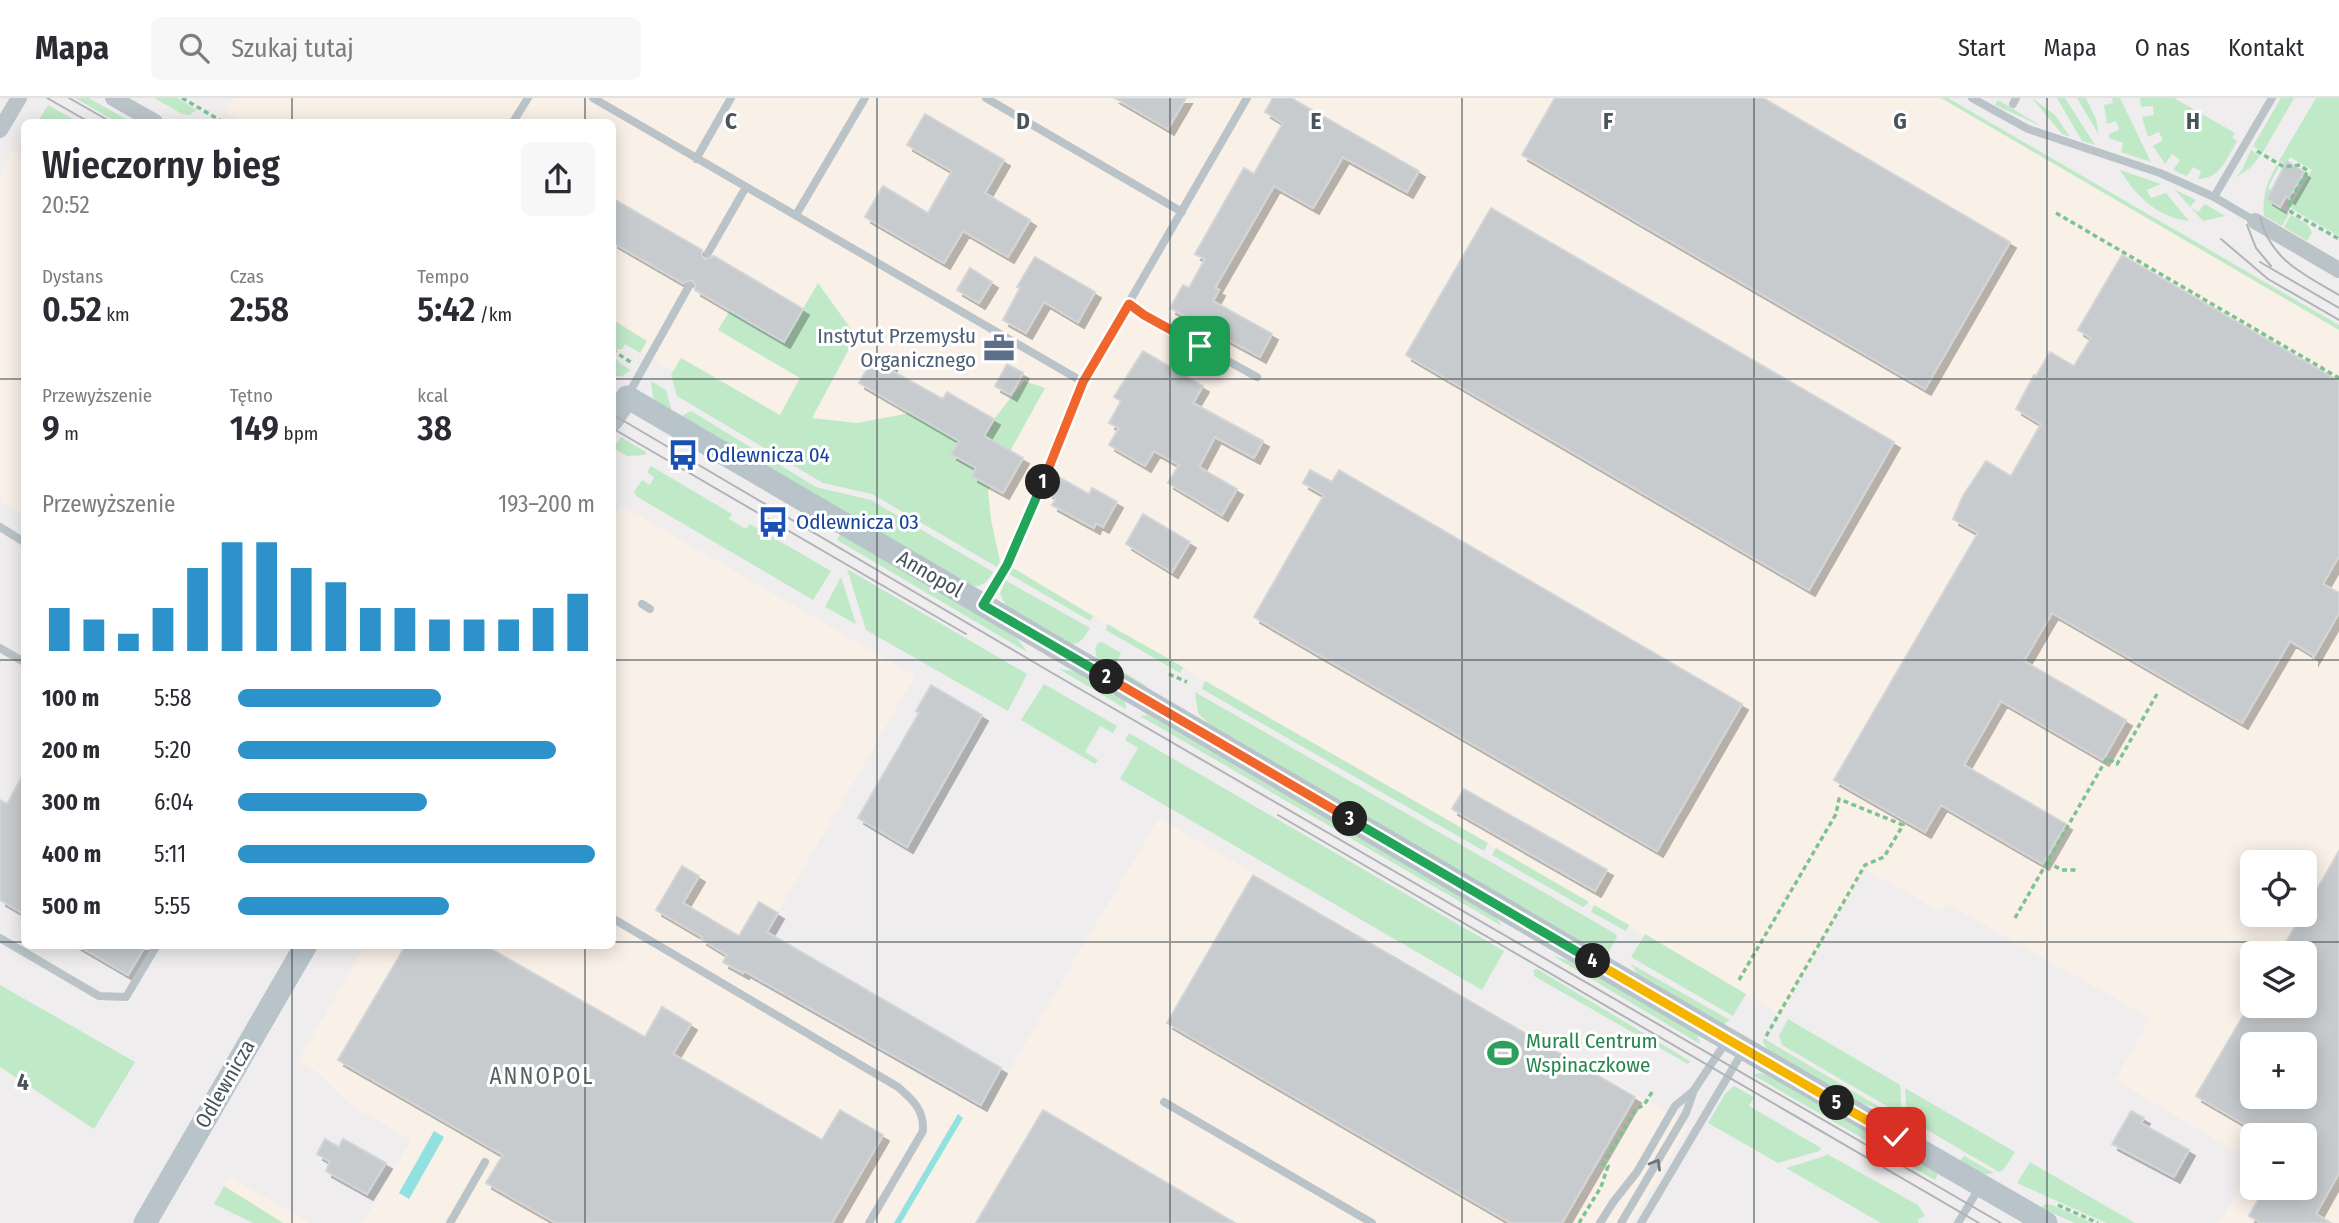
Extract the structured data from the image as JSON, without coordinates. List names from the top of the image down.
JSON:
{
  "streets": {
    "street": ["Annopol", "Odlewnicza"]
  },
  "districts": ["ANNOPOL"],
  "places": {
    "office": ["Instytut Przemysłu Organicznego"],
    "bus stop": ["Odlewnicza 04", "Odlewnicza 03"],
    "sports": ["Murall Centrum Wspinaczkowe"]
  },
  "page": {
    "header": "Mapa",
    "search": "Szukaj tutaj",
    "nav": [
      "Start",
      "Mapa",
      "O nas",
      "Kontakt"
    ],
    "heading": ["Wieczorny bieg", "20:52"],
    "stats": [
      ["Dystans", "0.52 km"],
      ["Czas", "2:58"],
      ["Tempo", "5:42 /km"],
      ["Przewyższenie", "9 m"],
      ["Tętno", "149 bpm"],
      ["kcal", "38"]
    ],
    "pins": [
      "1",
      "2",
      "3",
      "4",
      "5"
    ],
    "chart": ["Przewyższenie", "193–200 m"],
    "list": [
      {
        "name": "100 m",
        "note": "5:58"
      },
      {
        "name": "200 m",
        "note": "5:20"
      },
      {
        "name": "300 m",
        "note": "6:04"
      },
      {
        "name": "400 m",
        "note": "5:11"
      },
      {
        "name": "500 m",
        "note": "5:55"
      }
    ],
    "map_buttons": ["+", "−"]
  },
  "grid": {
    "columns": [
      "C",
      "D",
      "E",
      "F",
      "G",
      "H"
    ],
    "rows": ["4"]
  }
}
